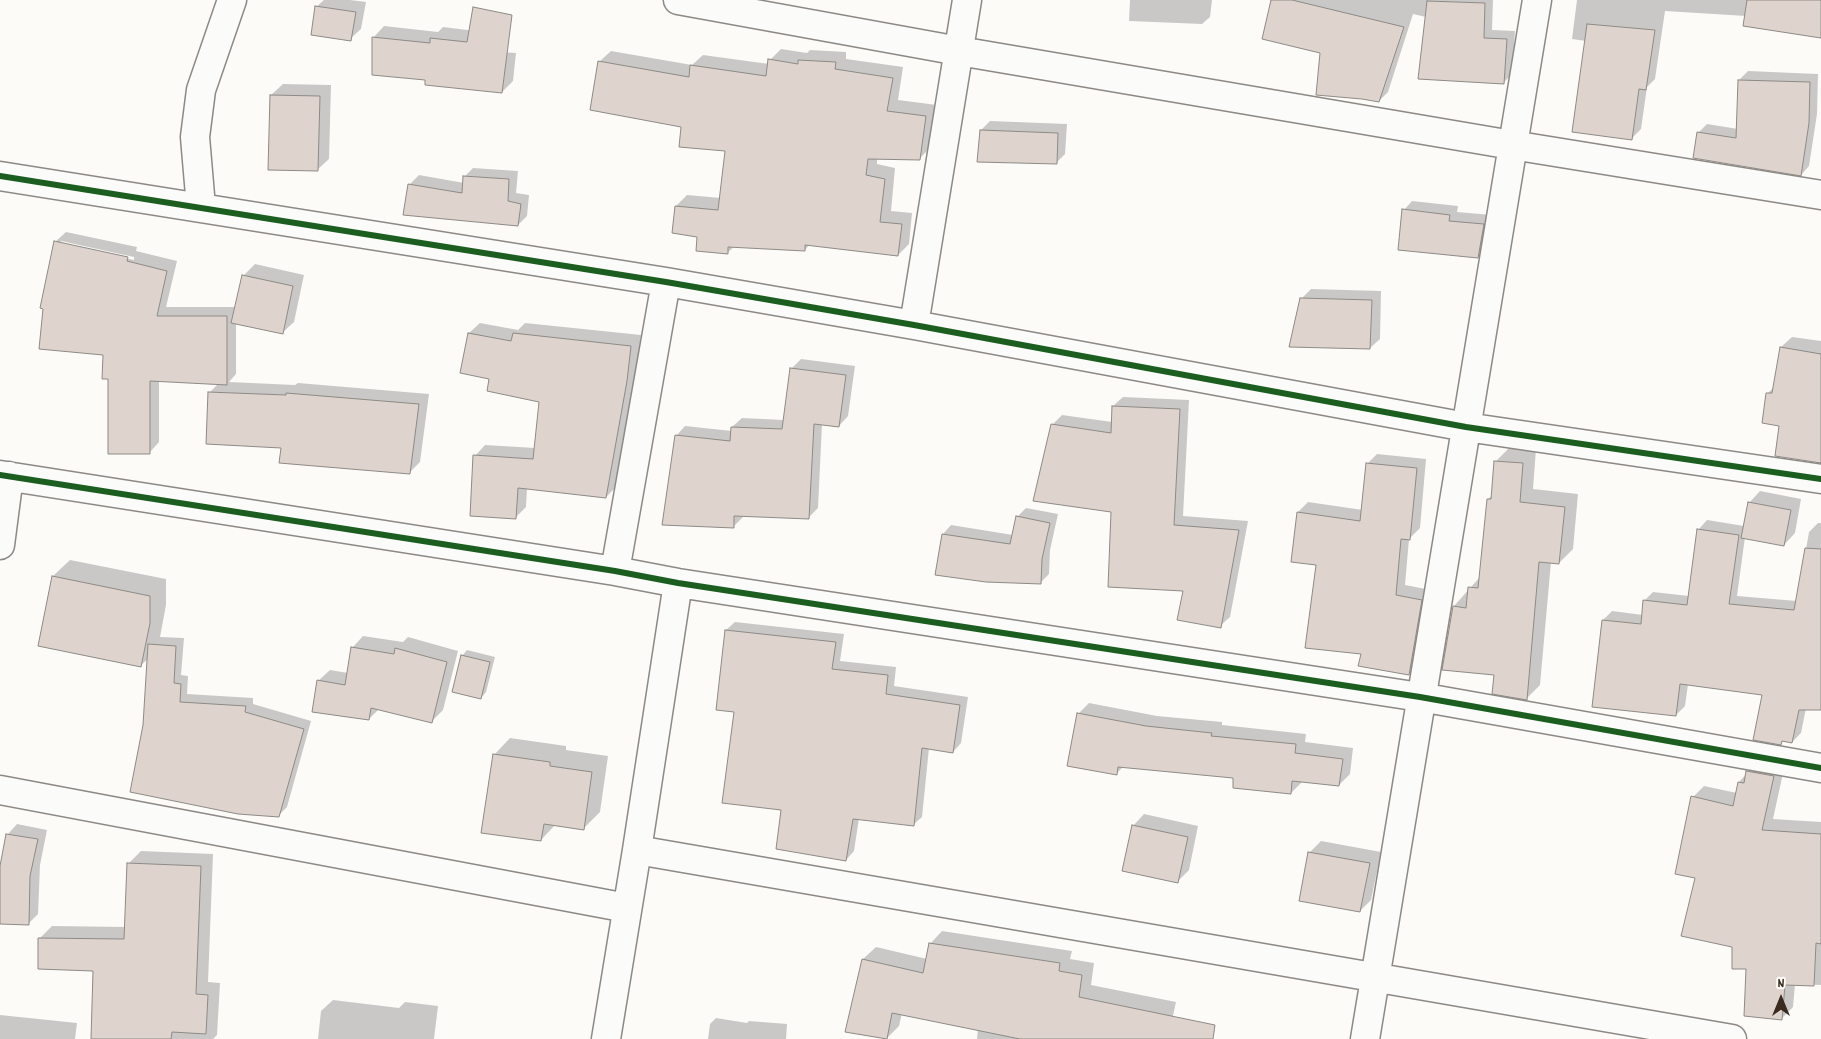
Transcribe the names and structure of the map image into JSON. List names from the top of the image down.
{
  "north": "top"
}
